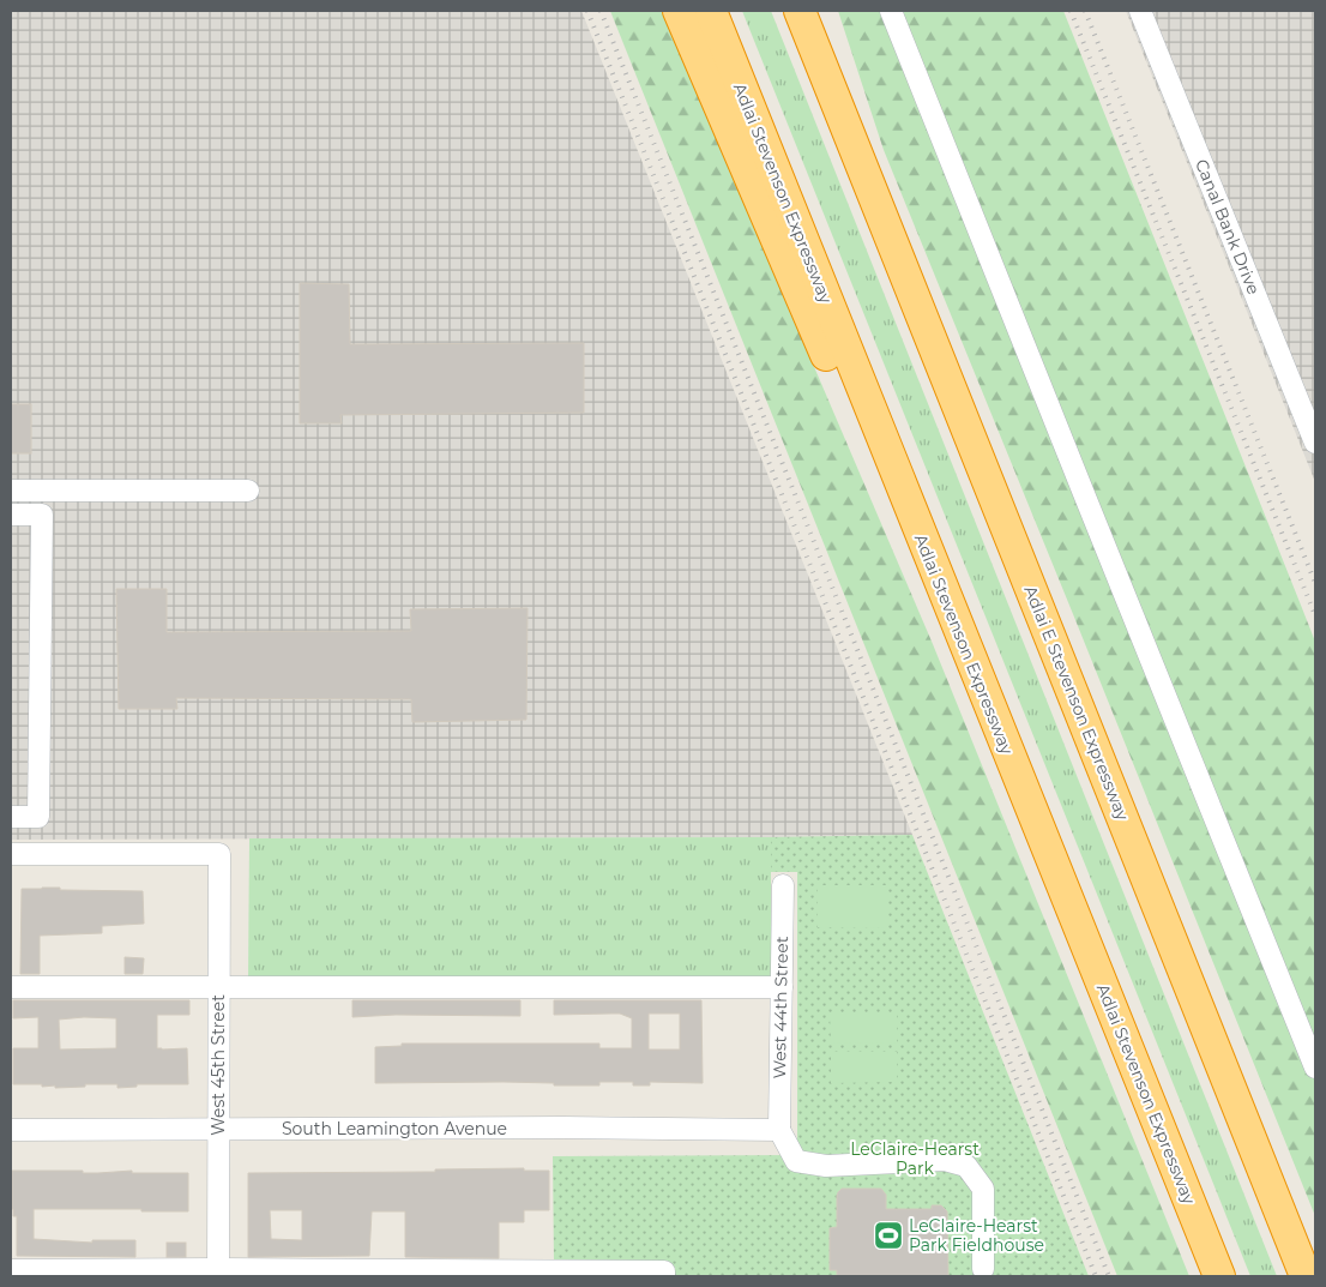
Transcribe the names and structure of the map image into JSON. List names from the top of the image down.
{
  "streets": {
    "highway": ["Adlai Stevenson Expressway", "Adlai E Stevenson Expressway"],
    "street": [
      "Canal Bank Drive",
      "West 44th Street",
      "West 45th Street",
      "South Leamington Avenue"
    ]
  },
  "crossings": [
    ["West 44th Street", "South Leamington Avenue"],
    ["West 45th Street", "South Leamington Avenue"]
  ],
  "parks": ["LeClaire-Hearst Park"],
  "places": {
    "sports": ["LeClaire-Hearst Park Fieldhouse"]
  }
}
